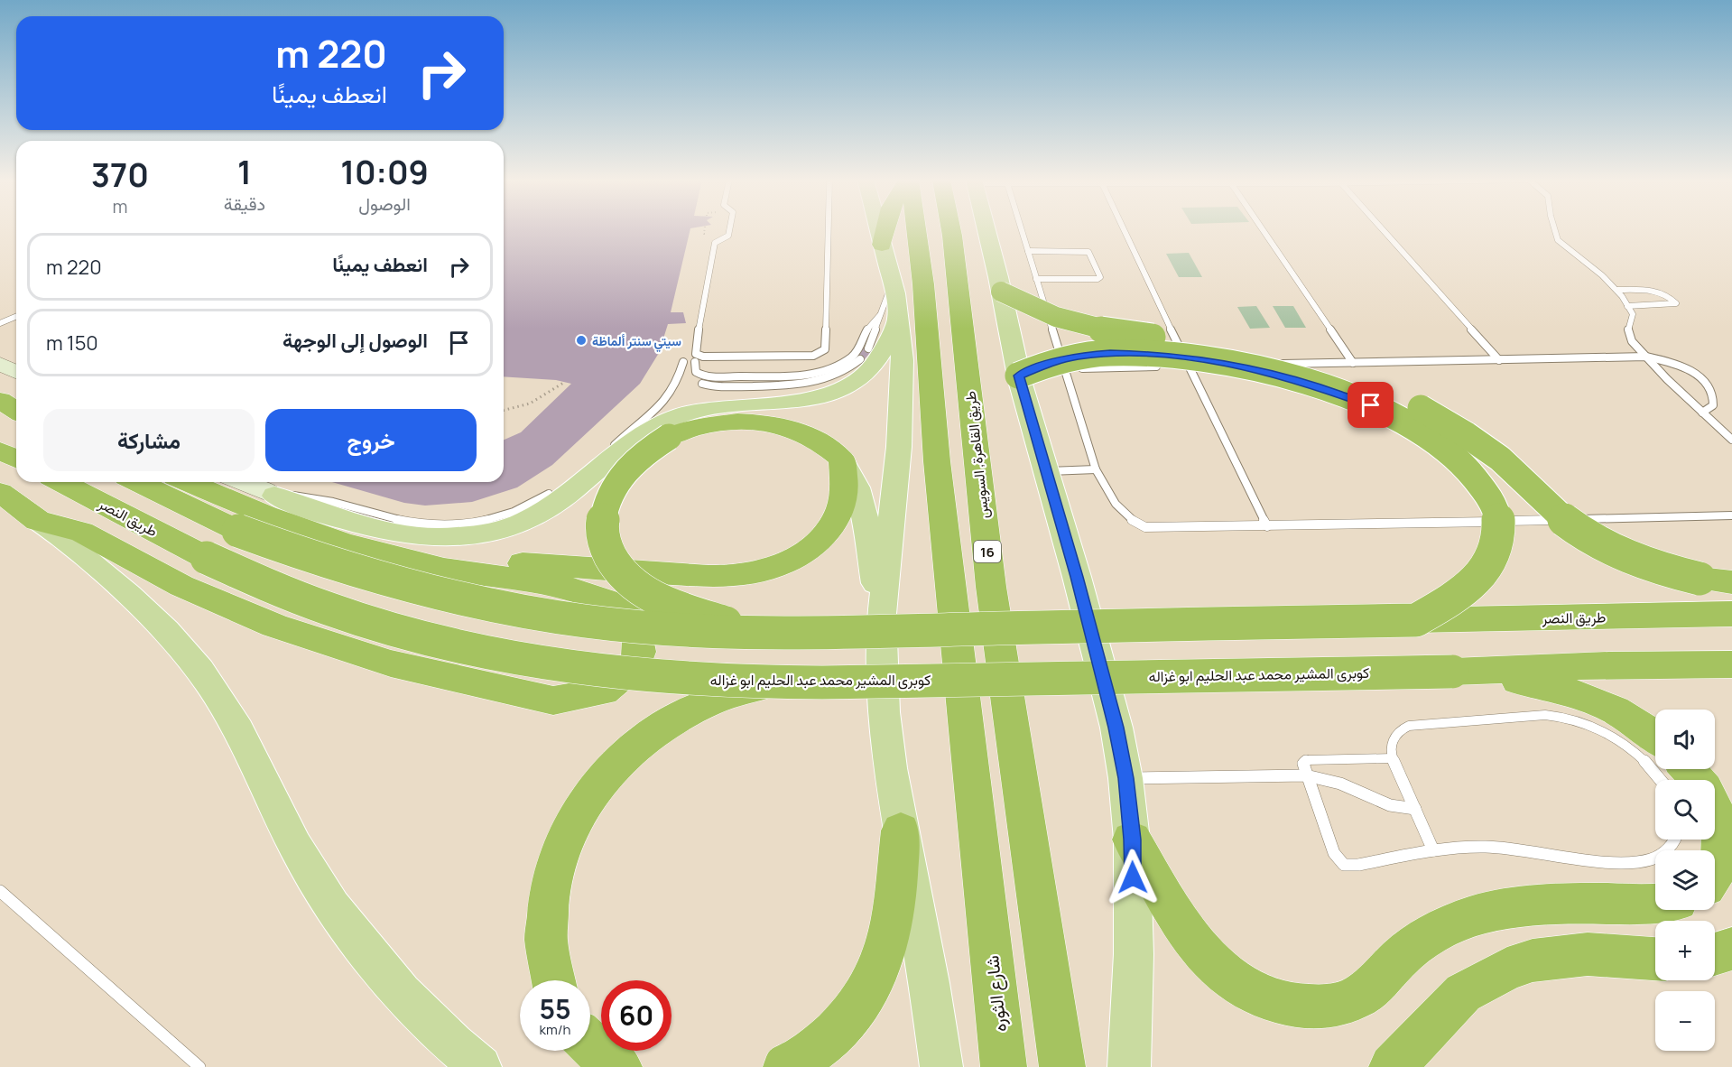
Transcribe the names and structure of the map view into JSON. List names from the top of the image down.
{
  "streets": {
    "highway": [
      "طريق القاهرة, السويس",
      "طريق النصر",
      "16",
      "كوبرى المشير محمد عبد الحليم ابو غزاله",
      "شارع الثوره"
    ]
  },
  "crossings": [
    ["طريق النصر", "كوبرى المشير محمد عبد الحليم ابو غزاله"]
  ],
  "places": ["سيتي سنتر ألماظة"],
  "page": {
    "turn": ["220 m", "انعطف يمينًا"],
    "eta": [
      "10:09",
      "الوصول",
      "1",
      "دقيقة",
      "370",
      "m"
    ],
    "list": [
      {
        "name": "انعطف يمينًا",
        "value": "220 m"
      },
      {
        "name": "الوصول إلى الوجهة",
        "value": "150 m"
      }
    ],
    "buttons": ["خروج", "مشاركة"],
    "map_buttons": ["+", "−"],
    "speed": "55 km/h",
    "limit": "60"
  }
}
